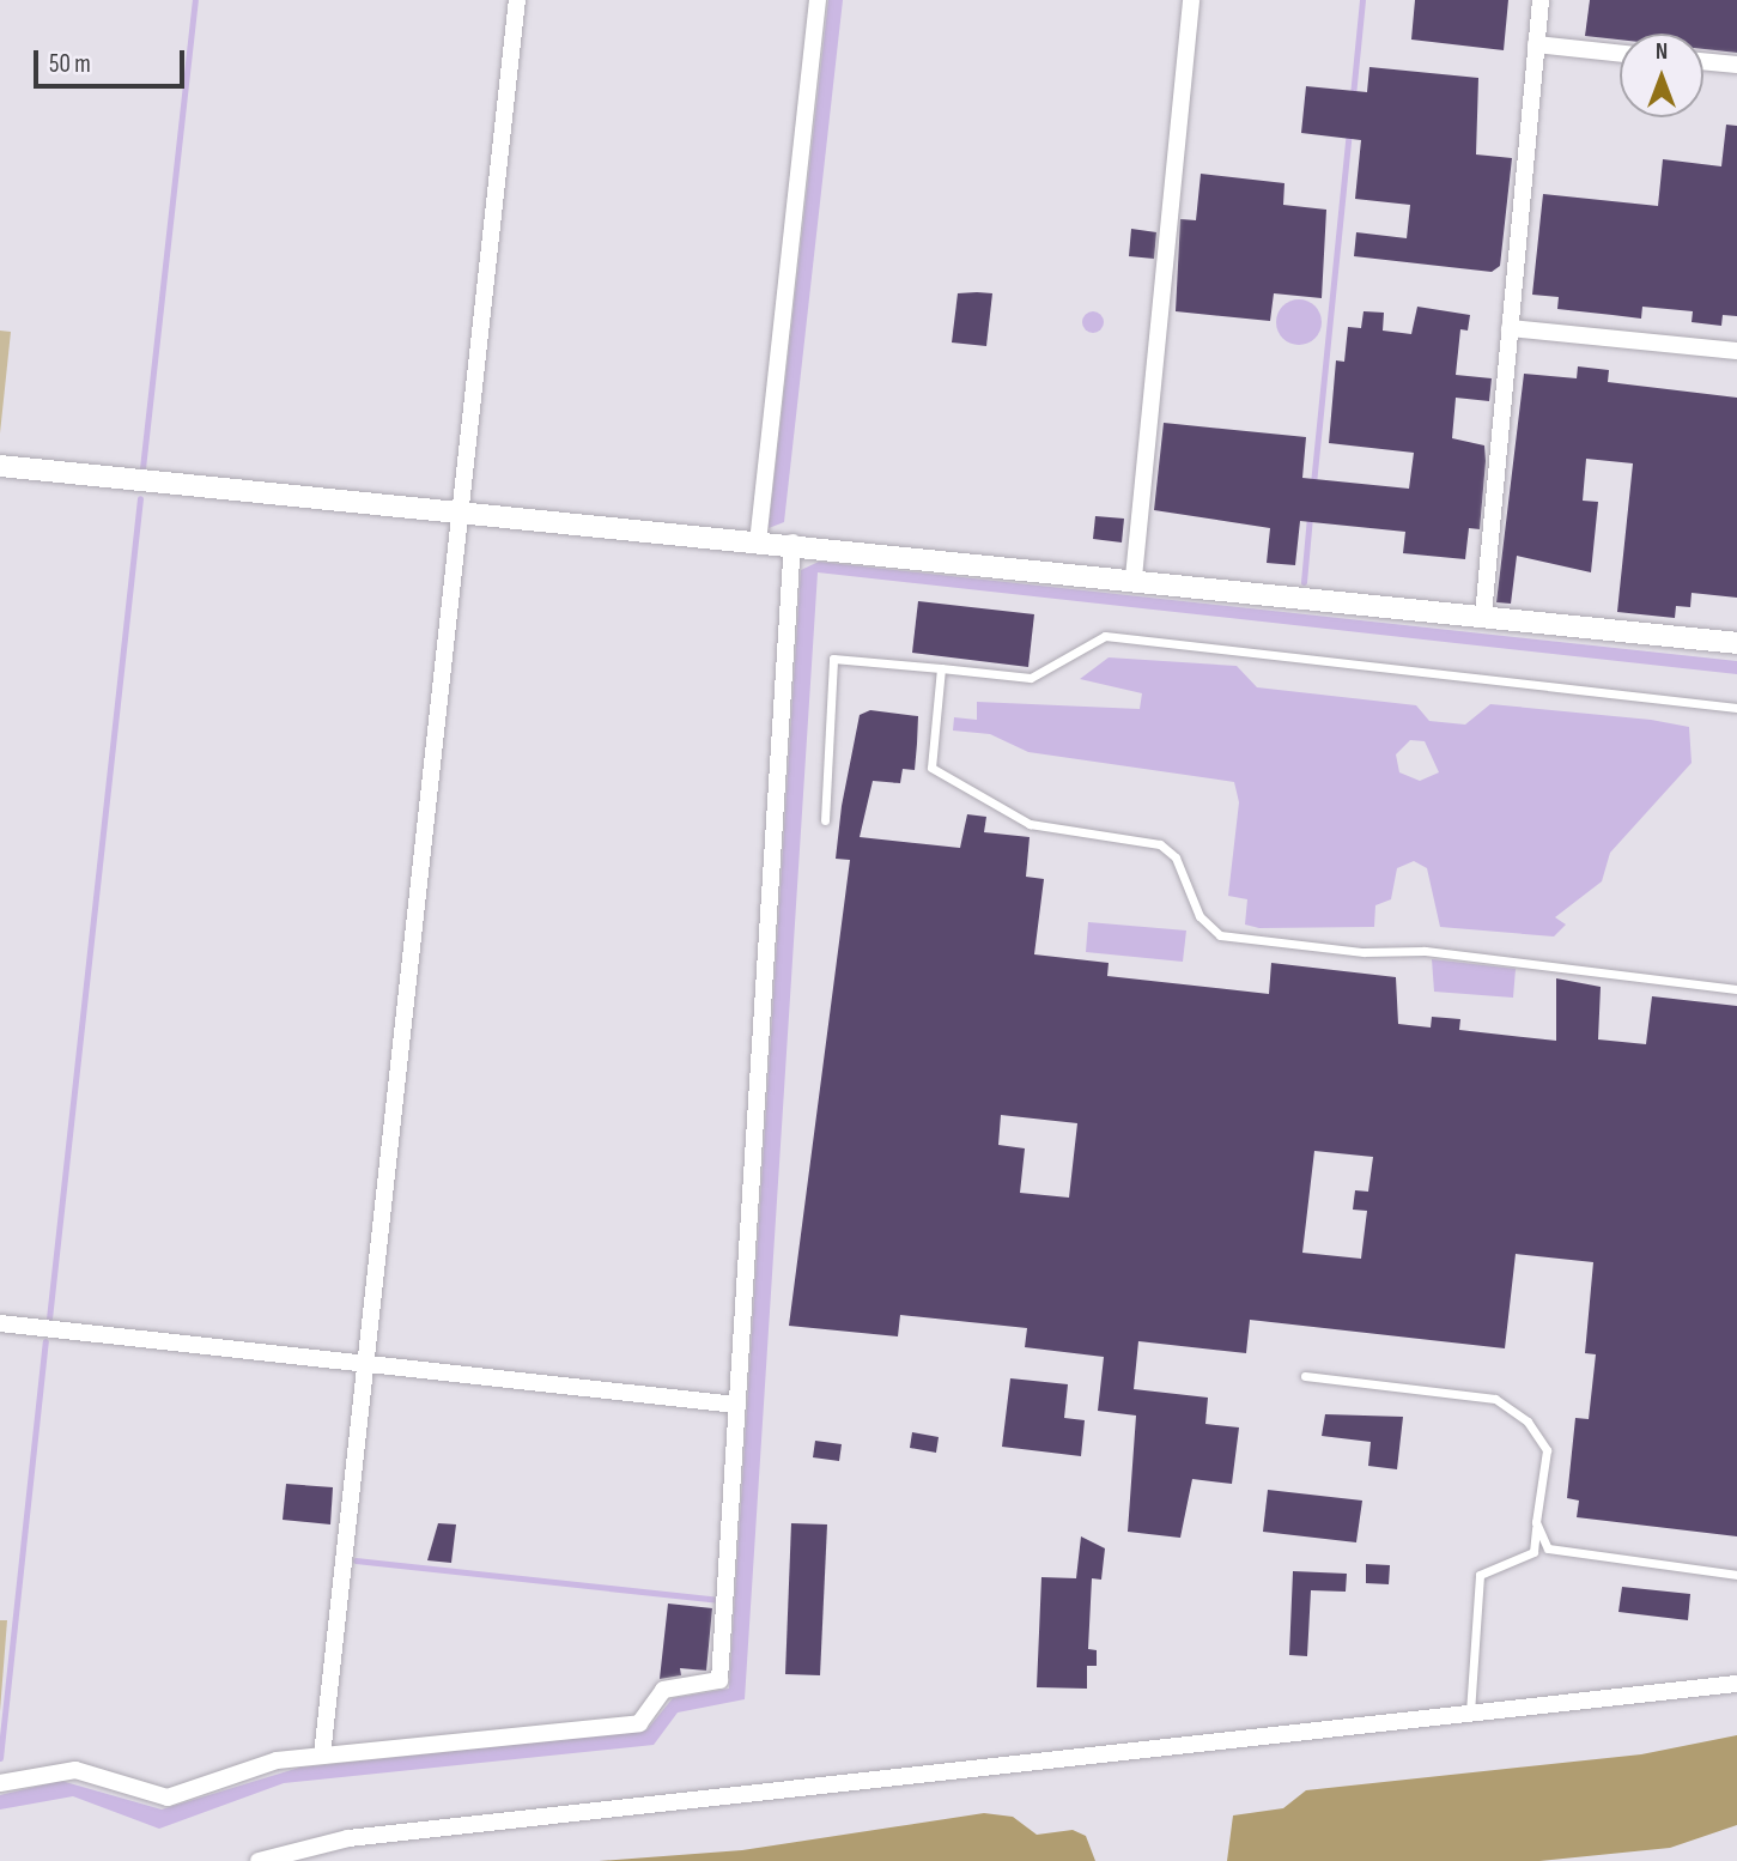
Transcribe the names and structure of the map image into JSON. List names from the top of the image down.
{
  "scale_bar": "50 m",
  "north": "top"
}
